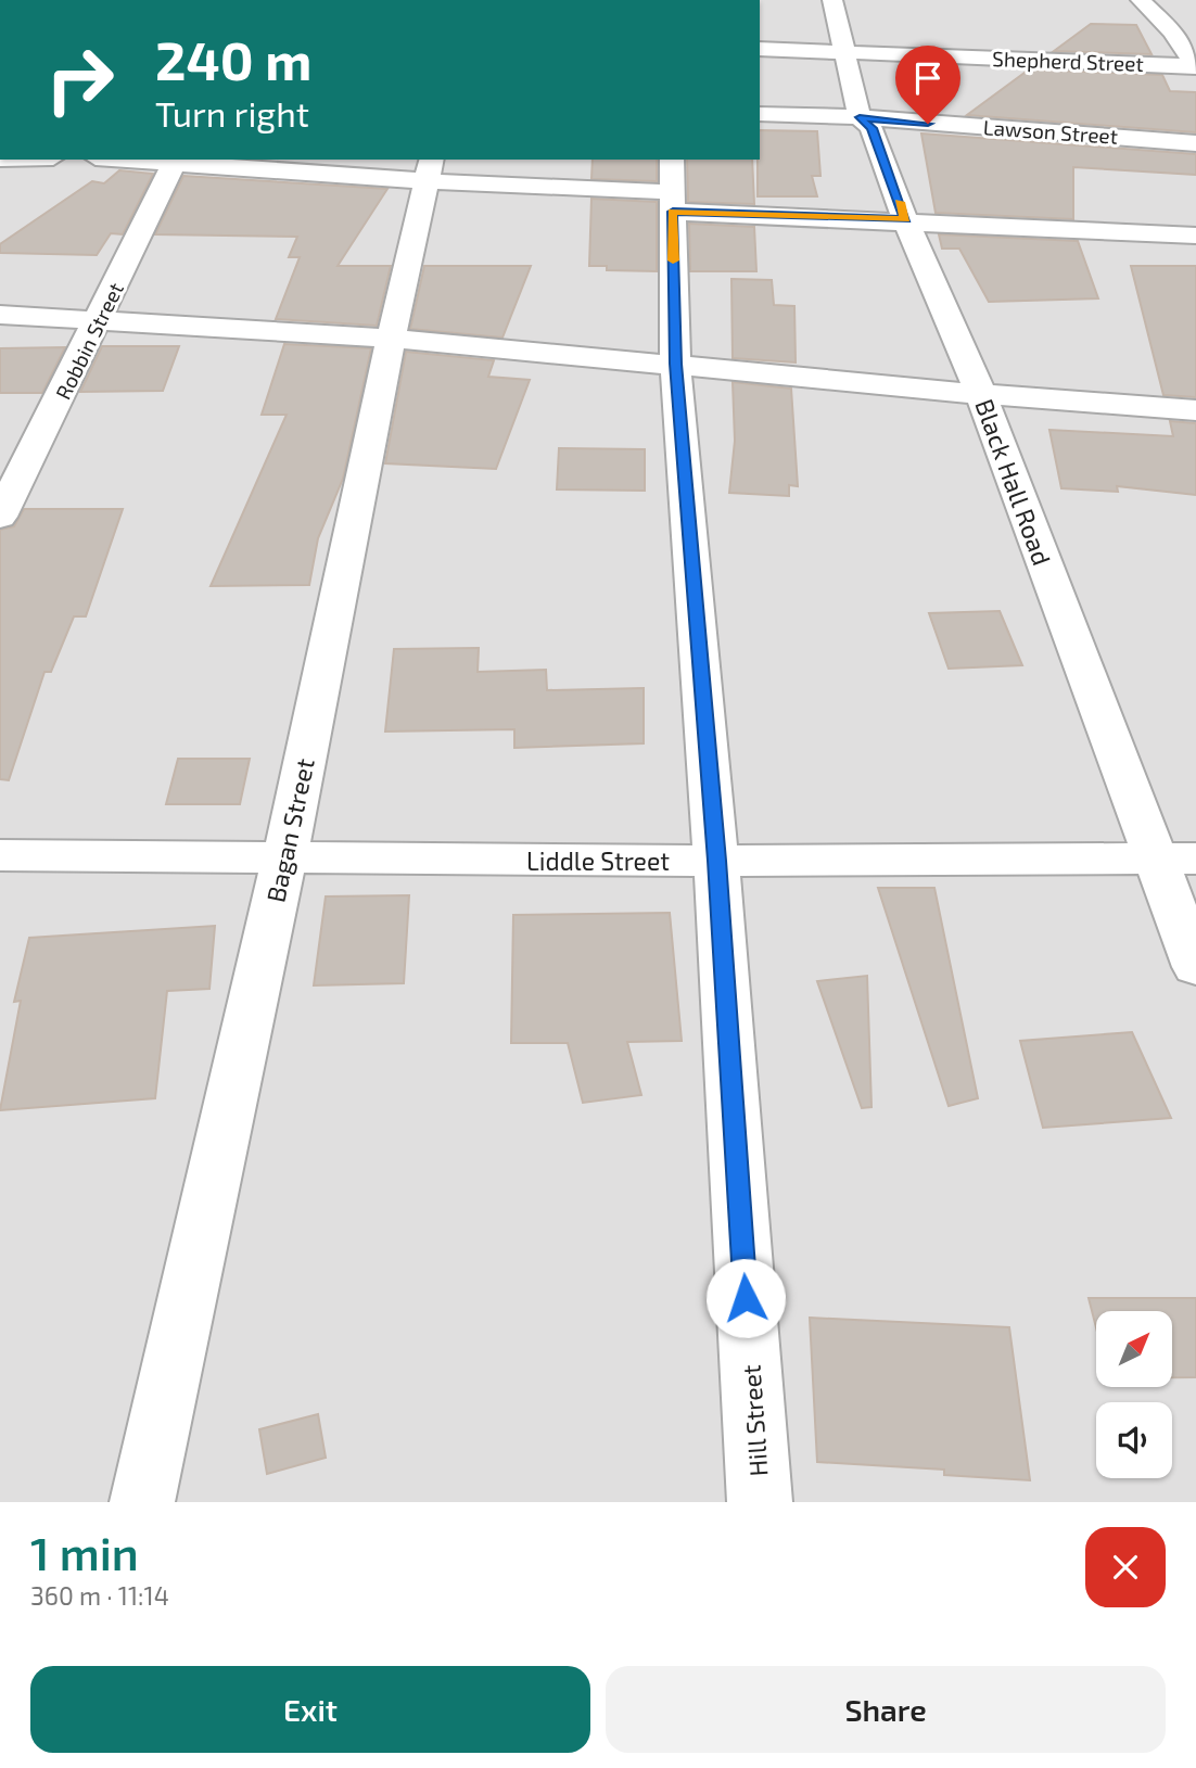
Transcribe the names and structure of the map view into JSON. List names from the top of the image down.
{
  "streets": {
    "street": [
      "Shepherd Street",
      "Lawson Street",
      "Robbin Street",
      "Black Hall Road",
      "Bagan Street",
      "Liddle Street",
      "Hill Street"
    ]
  },
  "crossings": [
    ["Shepherd Street", "Black Hall Road"],
    ["Lawson Street", "Black Hall Road"],
    ["Black Hall Road", "Liddle Street"],
    ["Bagan Street", "Liddle Street"],
    ["Liddle Street", "Hill Street"]
  ],
  "north": "top right",
  "page": {
    "turn": ["240 m", "Turn right"],
    "heading": ["1 min", "360 m · 11:14"],
    "buttons": ["Exit", "Share"]
  }
}
